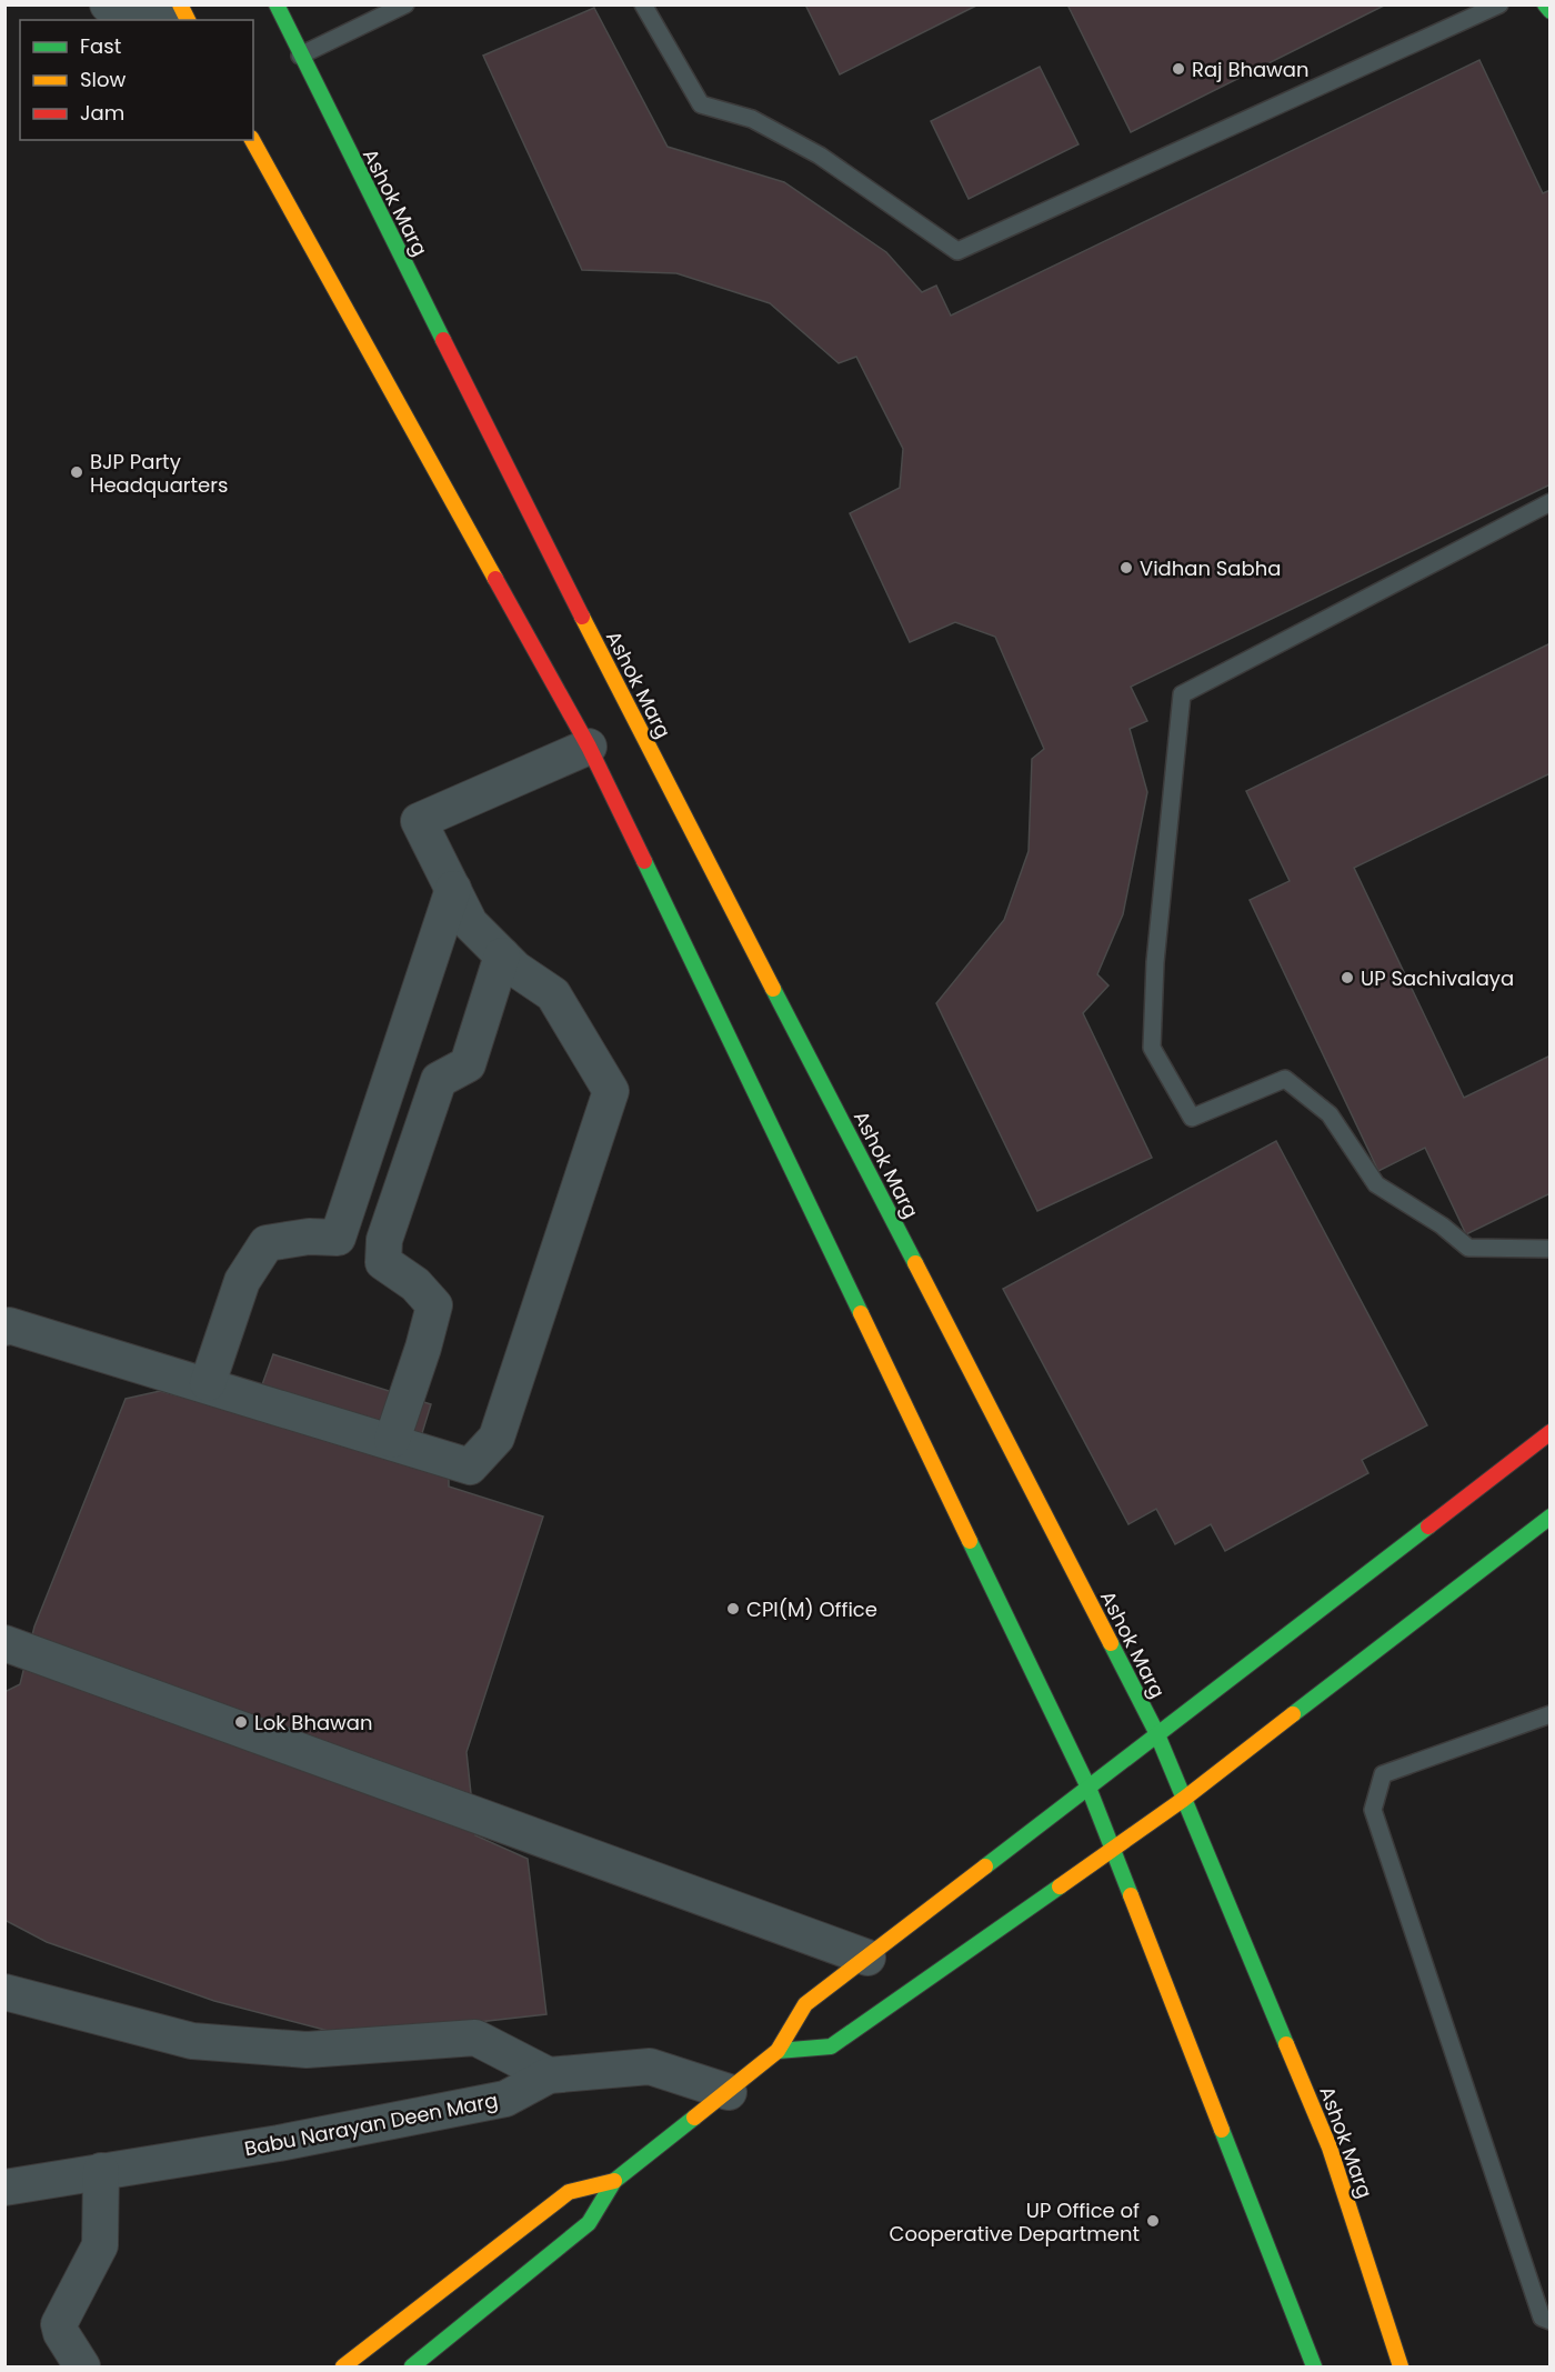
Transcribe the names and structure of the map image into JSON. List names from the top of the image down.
{
  "streets": {
    "main road": ["Ashok Marg"],
    "street": ["Babu Narayan Deen Marg"]
  },
  "places": [
    "Raj Bhawan",
    "BJP Party Headquarters",
    "Vidhan Sabha",
    "UP Sachivalaya",
    "CPI(M) Office",
    "Lok Bhawan",
    "UP Office of Cooperative Department"
  ],
  "legend": ["Fast", "Slow", "Jam"]
}
